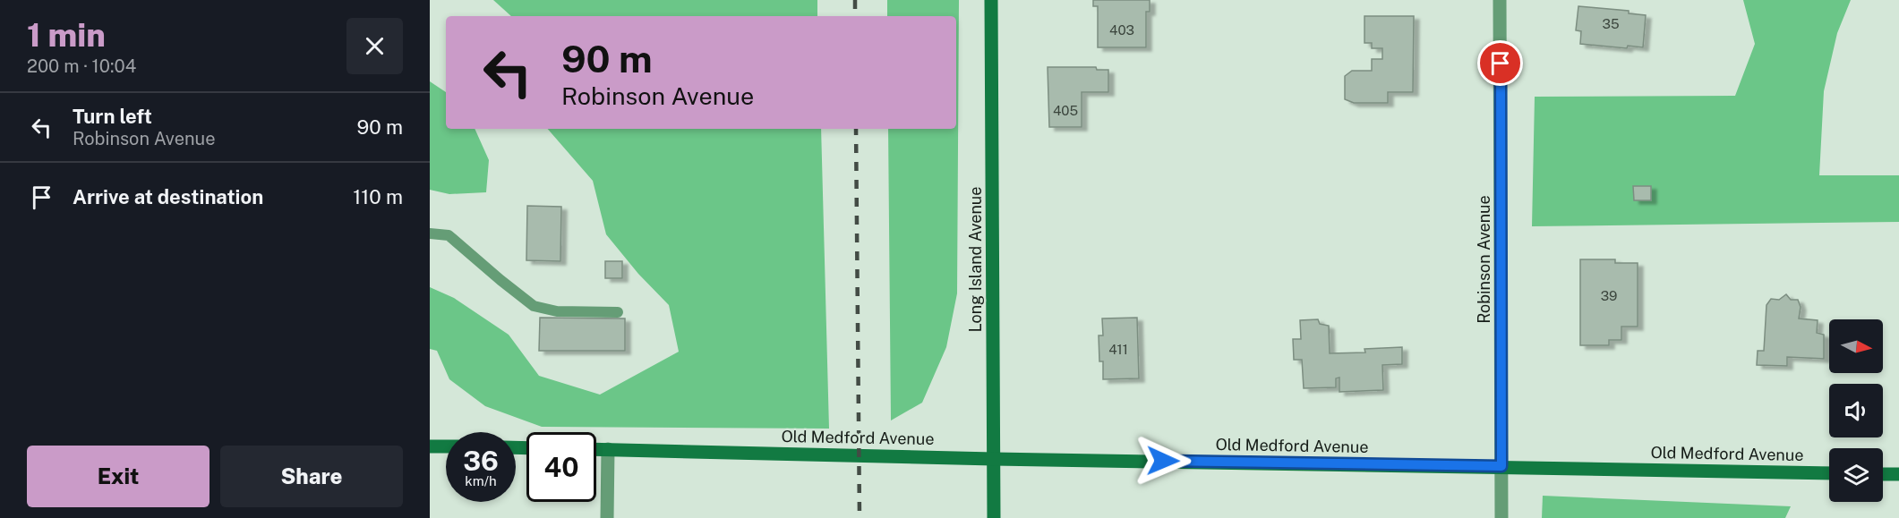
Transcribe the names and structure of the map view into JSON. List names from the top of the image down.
{
  "streets": {
    "street": ["Long Island Avenue", "Robinson Avenue", "Old Medford Avenue"]
  },
  "crossings": [
    ["Long Island Avenue", "Old Medford Avenue"],
    ["Robinson Avenue", "Old Medford Avenue"]
  ],
  "house_numbers": [
    "35",
    "403",
    "405",
    "39",
    "411"
  ],
  "north": "right",
  "page": {
    "heading": ["1 min", "200 m · 10:04"],
    "turn": ["90 m", "Robinson Avenue"],
    "list": [
      {
        "name": "Turn left",
        "note": "Robinson Avenue",
        "value": "90 m"
      },
      {
        "name": "Arrive at destination",
        "value": "110 m"
      }
    ],
    "speed": "36 km/h",
    "limit": "40",
    "buttons": ["Exit", "Share"]
  }
}
